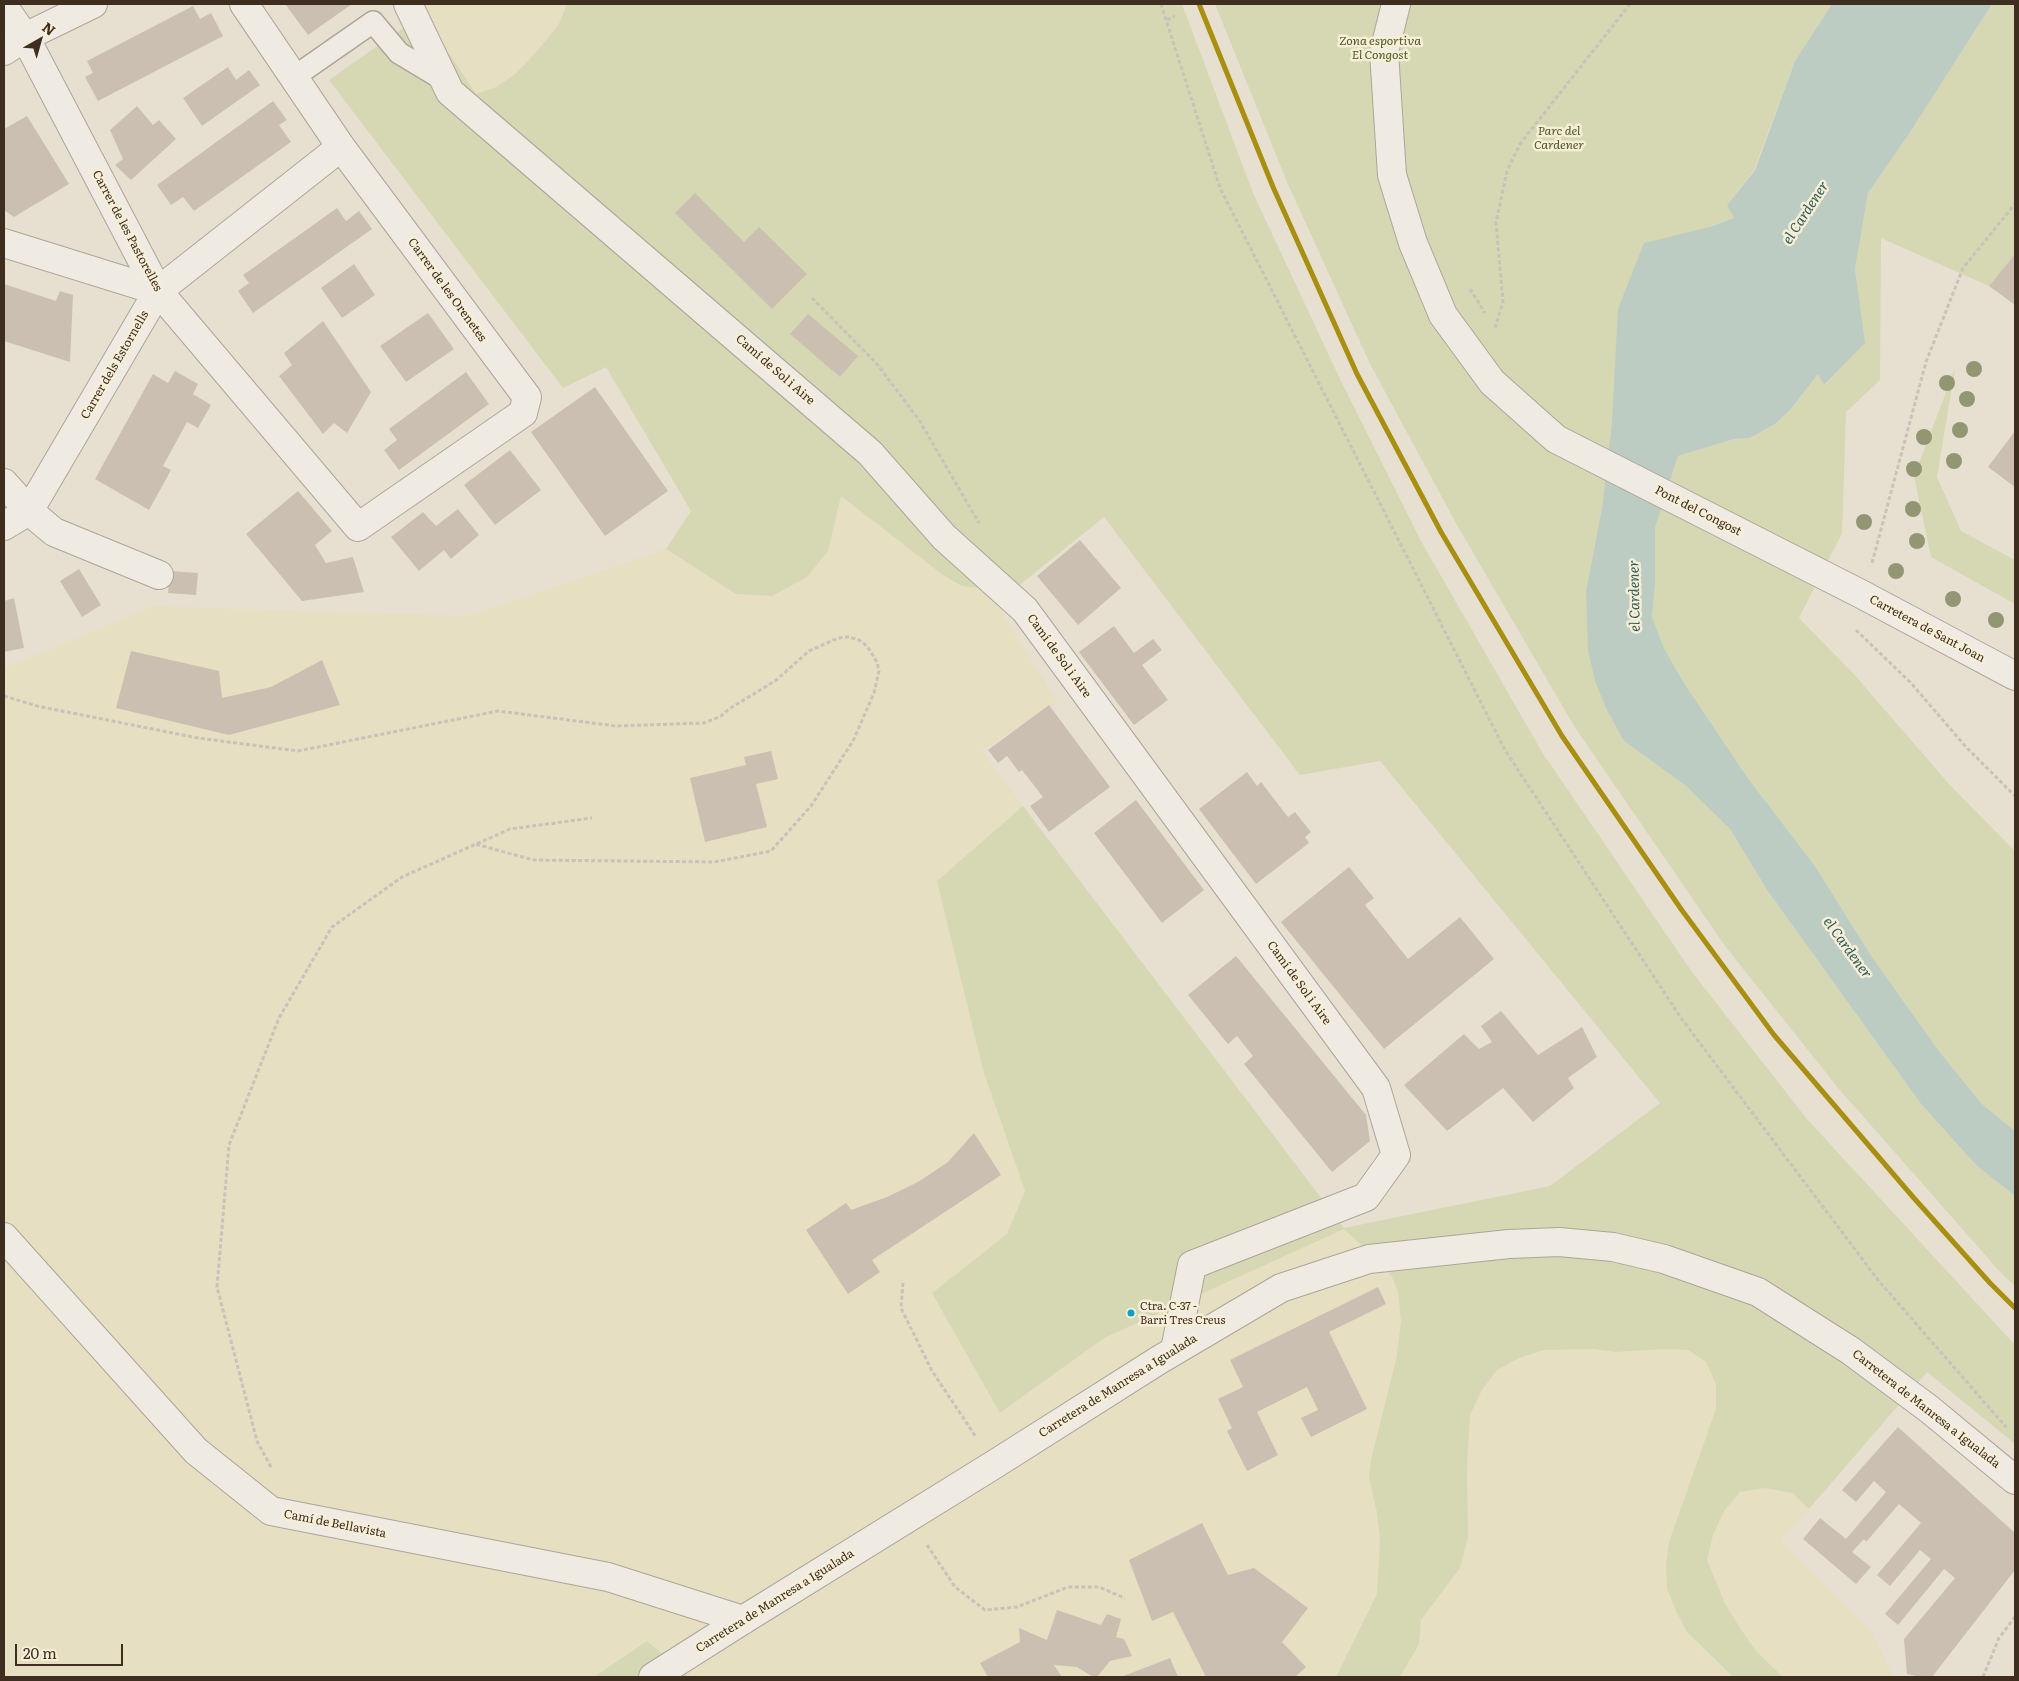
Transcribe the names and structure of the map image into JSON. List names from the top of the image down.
{
  "streets": {
    "street": [
      "Carrer de les Pastorelles",
      "Carrer de les Orenetes",
      "Carrer dels Estornells",
      "Camí de Sol i Aire",
      "Pont del Congost",
      "Carretera de Sant Joan",
      "Carretera de Manresa a Igualada",
      "Camí de Bellavista"
    ]
  },
  "crossings": [
    ["Carrer de les Pastorelles", "Carrer de les Orenetes"],
    ["Carrer de les Pastorelles", "Carrer dels Estornells"],
    ["Carrer de les Orenetes", "Carrer dels Estornells"],
    ["Camí de Sol i Aire", "Carretera de Manresa a Igualada"],
    ["Pont del Congost", "Carretera de Sant Joan"],
    ["Carretera de Manresa a Igualada", "Camí de Bellavista"]
  ],
  "water": ["el Cardener"],
  "parks": ["Zona esportiva El Congost", "Parc del Cardener"],
  "places": ["Ctra. C-37 - Barri Tres Creus"],
  "scale_bar": "20 m",
  "north": "top right"
}
